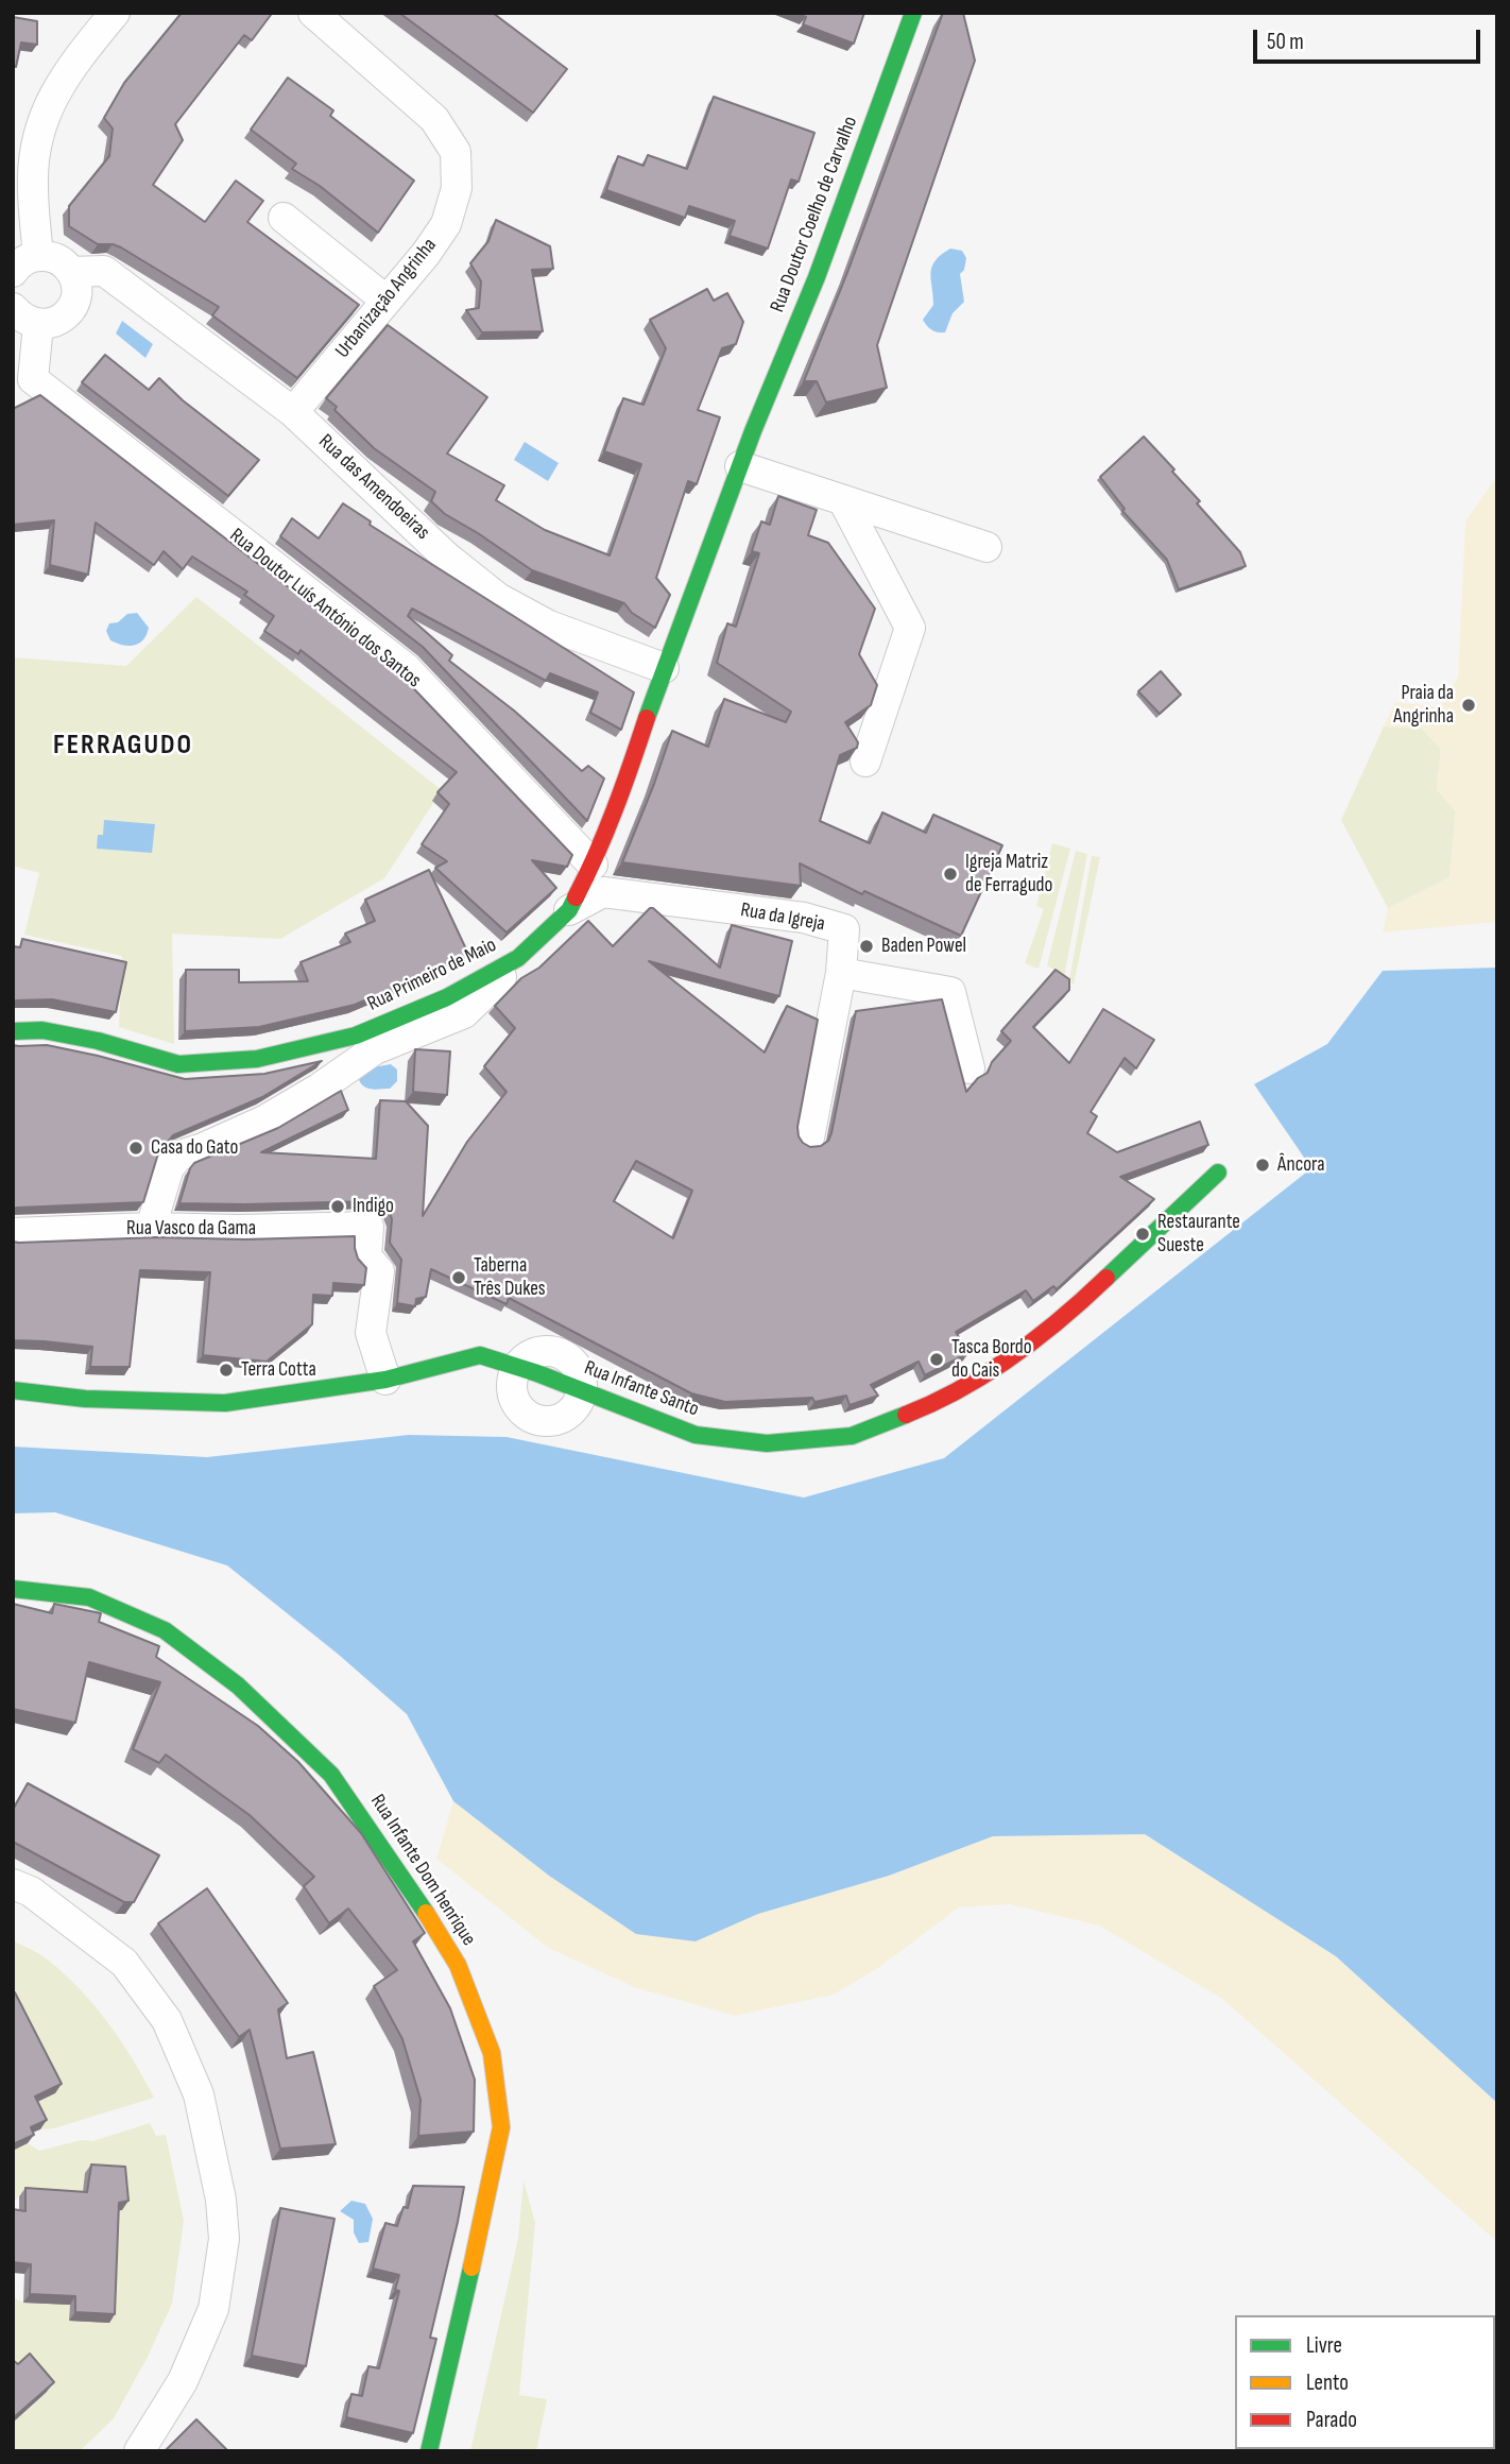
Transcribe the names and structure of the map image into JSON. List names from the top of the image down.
{
  "streets": {
    "street": [
      "Rua Doutor Coelho de Carvalho",
      "Urbanização Angrinha",
      "Rua das Amendoeiras",
      "Rua Doutor Luís António dos Santos",
      "Rua da Igreja",
      "Rua Primeiro de Maio",
      "Rua Vasco da Gama",
      "Rua Infante Santo",
      "Rua Infante Dom henrique"
    ]
  },
  "crossings": [
    ["Rua Doutor Coelho de Carvalho", "Rua Primeiro de Maio"],
    ["Urbanização Angrinha", "Rua das Amendoeiras"],
    ["Rua das Amendoeiras", "Rua Primeiro de Maio"],
    ["Rua Doutor Luís António dos Santos", "Rua Primeiro de Maio"],
    ["Rua da Igreja", "Rua Primeiro de Maio"]
  ],
  "districts": ["FERRAGUDO"],
  "places": [
    "Praia da Angrinha",
    "Igreja Matriz de Ferragudo",
    "Baden Powel",
    "Casa do Gato",
    "Âncora",
    "Indigo",
    "Restaurante Sueste",
    "Taberna Três Dukes",
    "Tasca Bordo do Cais",
    "Terra Cotta"
  ],
  "legend": ["Livre", "Lento", "Parado"],
  "scale_bar": "50 m"
}
